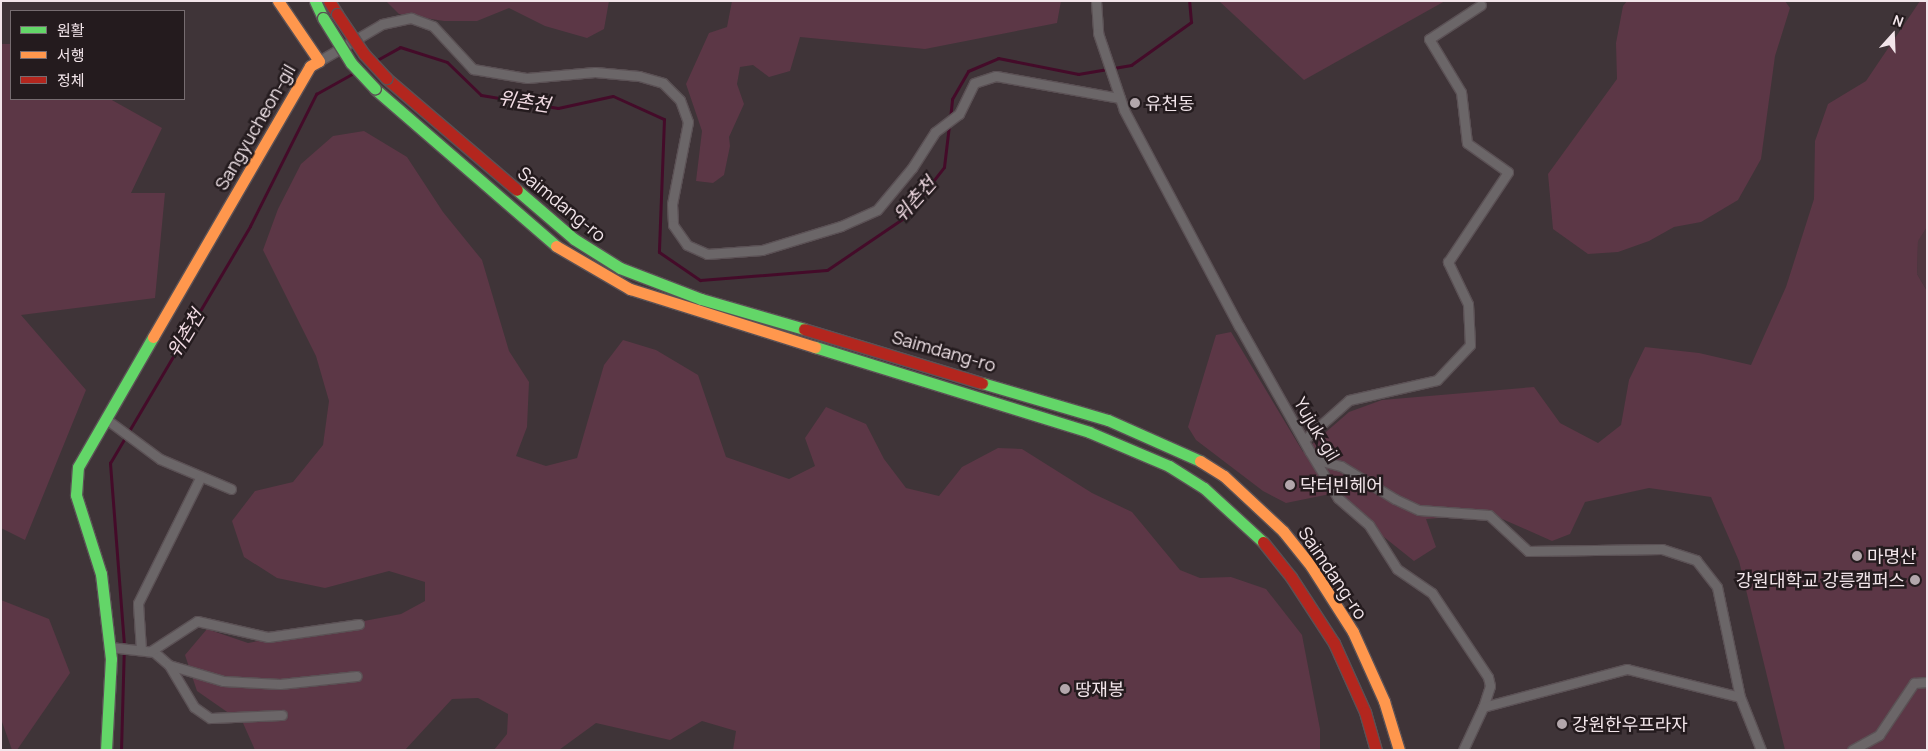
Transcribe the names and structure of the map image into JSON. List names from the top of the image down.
{
  "streets": {
    "main road": ["Sangyucheon-gil", "Saimdang-ro"],
    "street": ["Yujuk-gil"]
  },
  "crossings": [
    ["Sangyucheon-gil", "Yujuk-gil"]
  ],
  "water": ["위촌천"],
  "places": [
    "유천동",
    "닥터빈헤어",
    "마명산",
    "강원대학교 강릉캠퍼스",
    "땅재봉",
    "강원한우프라자"
  ],
  "legend": ["원활", "서행", "정체"],
  "north": "top"
}
